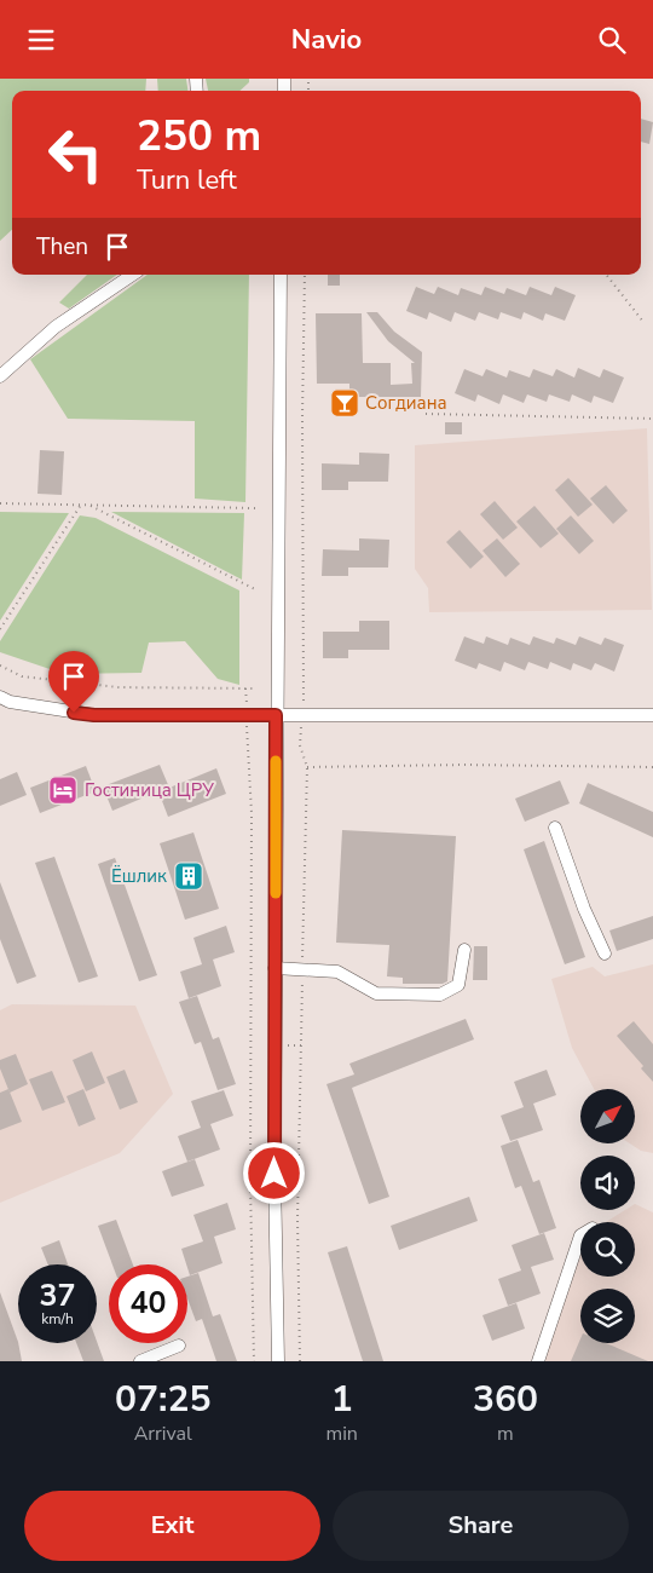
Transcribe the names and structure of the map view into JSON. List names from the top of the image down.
{
  "places": {
    "bar": ["Согдиана"],
    "hotel": ["Гостиница ЦРУ"],
    "building": ["Ёшлик"]
  },
  "north": "top right",
  "page": {
    "header": "Navio",
    "turn": ["250 m", "Turn left"],
    "then": "Then",
    "speed": "37 km/h",
    "limit": "40",
    "eta": [
      "07:25",
      "Arrival",
      "1",
      "min",
      "360",
      "m"
    ],
    "buttons": ["Exit", "Share"]
  }
}
